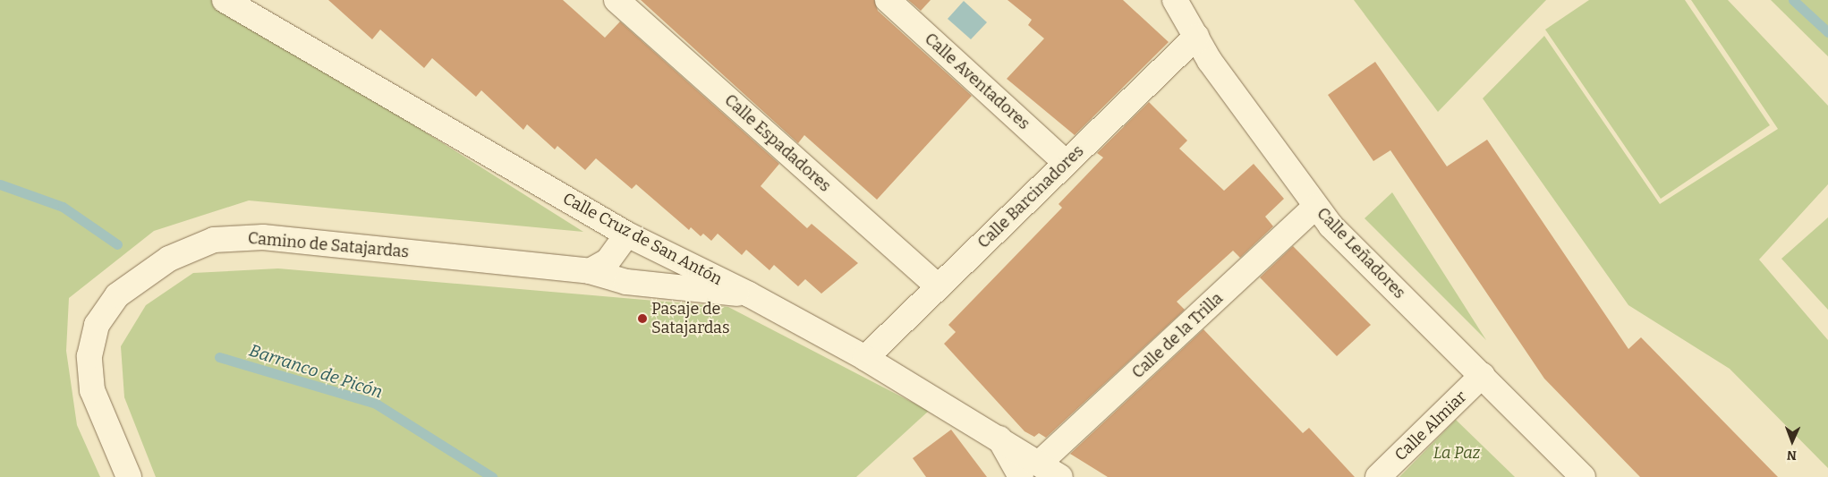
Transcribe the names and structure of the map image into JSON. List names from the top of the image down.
{
  "streets": {
    "street": [
      "Calle Aventadores",
      "Calle Espadadores",
      "Calle Barcinadores",
      "Calle Cruz de San Antón",
      "Camino de Satajardas",
      "Calle Leñadores",
      "Calle de la Trilla",
      "Calle Almiar"
    ]
  },
  "crossings": [
    ["Calle Aventadores", "Calle Barcinadores"],
    ["Calle Espadadores", "Calle Barcinadores"],
    ["Calle Barcinadores", "Calle Cruz de San Antón"],
    ["Calle Barcinadores", "Calle Leñadores"],
    ["Calle Cruz de San Antón", "Camino de Satajardas"],
    ["Calle Cruz de San Antón", "Calle de la Trilla"],
    ["Calle Leñadores", "Calle de la Trilla"],
    ["Calle Leñadores", "Calle Almiar"]
  ],
  "water": ["Barranco de Picón"],
  "parks": ["La Paz"],
  "places": ["Pasaje de Satajardas"],
  "north": "bottom"
}
